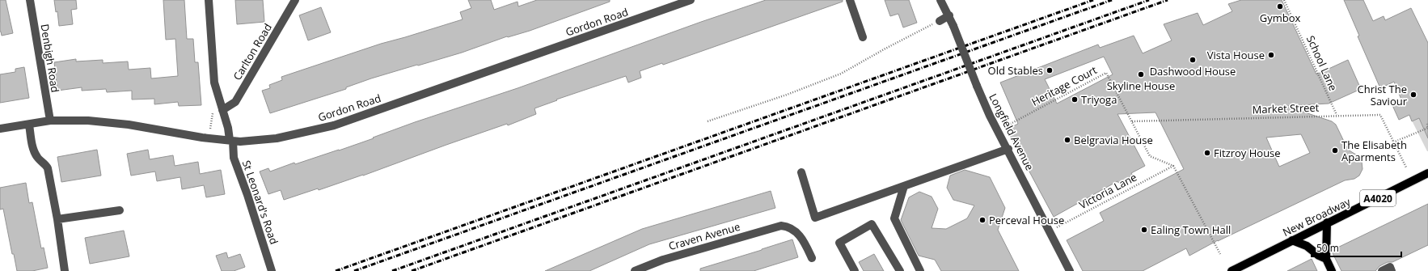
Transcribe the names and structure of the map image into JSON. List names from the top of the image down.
{
  "streets": {
    "main road": ["A4020", "New Broadway"],
    "street": [
      "Gordon Road",
      "Carlton Road",
      "Denbigh Road",
      "Longfield Avenue",
      "St Leonard's Road",
      "Craven Avenue"
    ],
    "path": [
      "School Lane",
      "Heritage Court",
      "Market Street",
      "Victoria Lane"
    ]
  },
  "crossings": [
    ["Gordon Road", "Denbigh Road"],
    ["Gordon Road", "St Leonard's Road"],
    ["Carlton Road", "St Leonard's Road"],
    ["School Lane", "Market Street"],
    ["Heritage Court", "Market Street"],
    ["Heritage Court", "Longfield Avenue"],
    ["Longfield Avenue", "Victoria Lane"]
  ],
  "places": [
    "Gymbox",
    "Vista House",
    "Dashwood House",
    "Old Stables",
    "Skyline House",
    "Christ The Saviour",
    "Triyoga",
    "Belgravia House",
    "The Elisabeth Aparments",
    "Fitzroy House",
    "Perceval House",
    "Ealing Town Hall"
  ],
  "scale_bar": "50 m"
}
